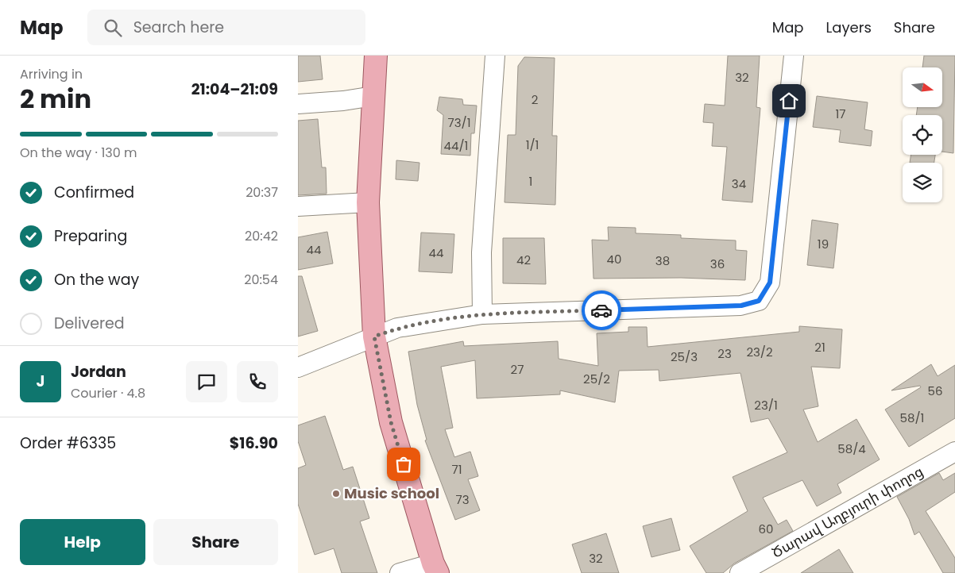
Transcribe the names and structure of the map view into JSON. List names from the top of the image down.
{
  "streets": {
    "street": ["Ծարավ Աղբյուրի փողոց"]
  },
  "places": ["Music school"],
  "house_numbers": [
    "32",
    "2",
    "17",
    "73/1",
    "1/1",
    "44/1",
    "1",
    "34",
    "19",
    "44",
    "44",
    "40",
    "42",
    "38",
    "36",
    "21",
    "23/2",
    "23",
    "25/3",
    "27",
    "25/2",
    "56",
    "23/1",
    "58/1",
    "58/4",
    "71",
    "73",
    "60",
    "32"
  ],
  "north": "right",
  "page": {
    "header": "Map",
    "search": "Search here",
    "nav": ["Map", "Layers", "Share"],
    "heading": ["2 min", "Arriving in", "21:04–21:09"],
    "panel": [
      "Jordan",
      "Courier · 4.8",
      "Order #6335",
      "$16.90"
    ],
    "bar": "On the way · 130 m",
    "list": [
      ["Confirmed", "20:37"],
      ["Preparing", "20:42"],
      ["On the way", "20:54"],
      "Delivered"
    ],
    "round": "J",
    "buttons": ["Help", "Share"]
  }
}
